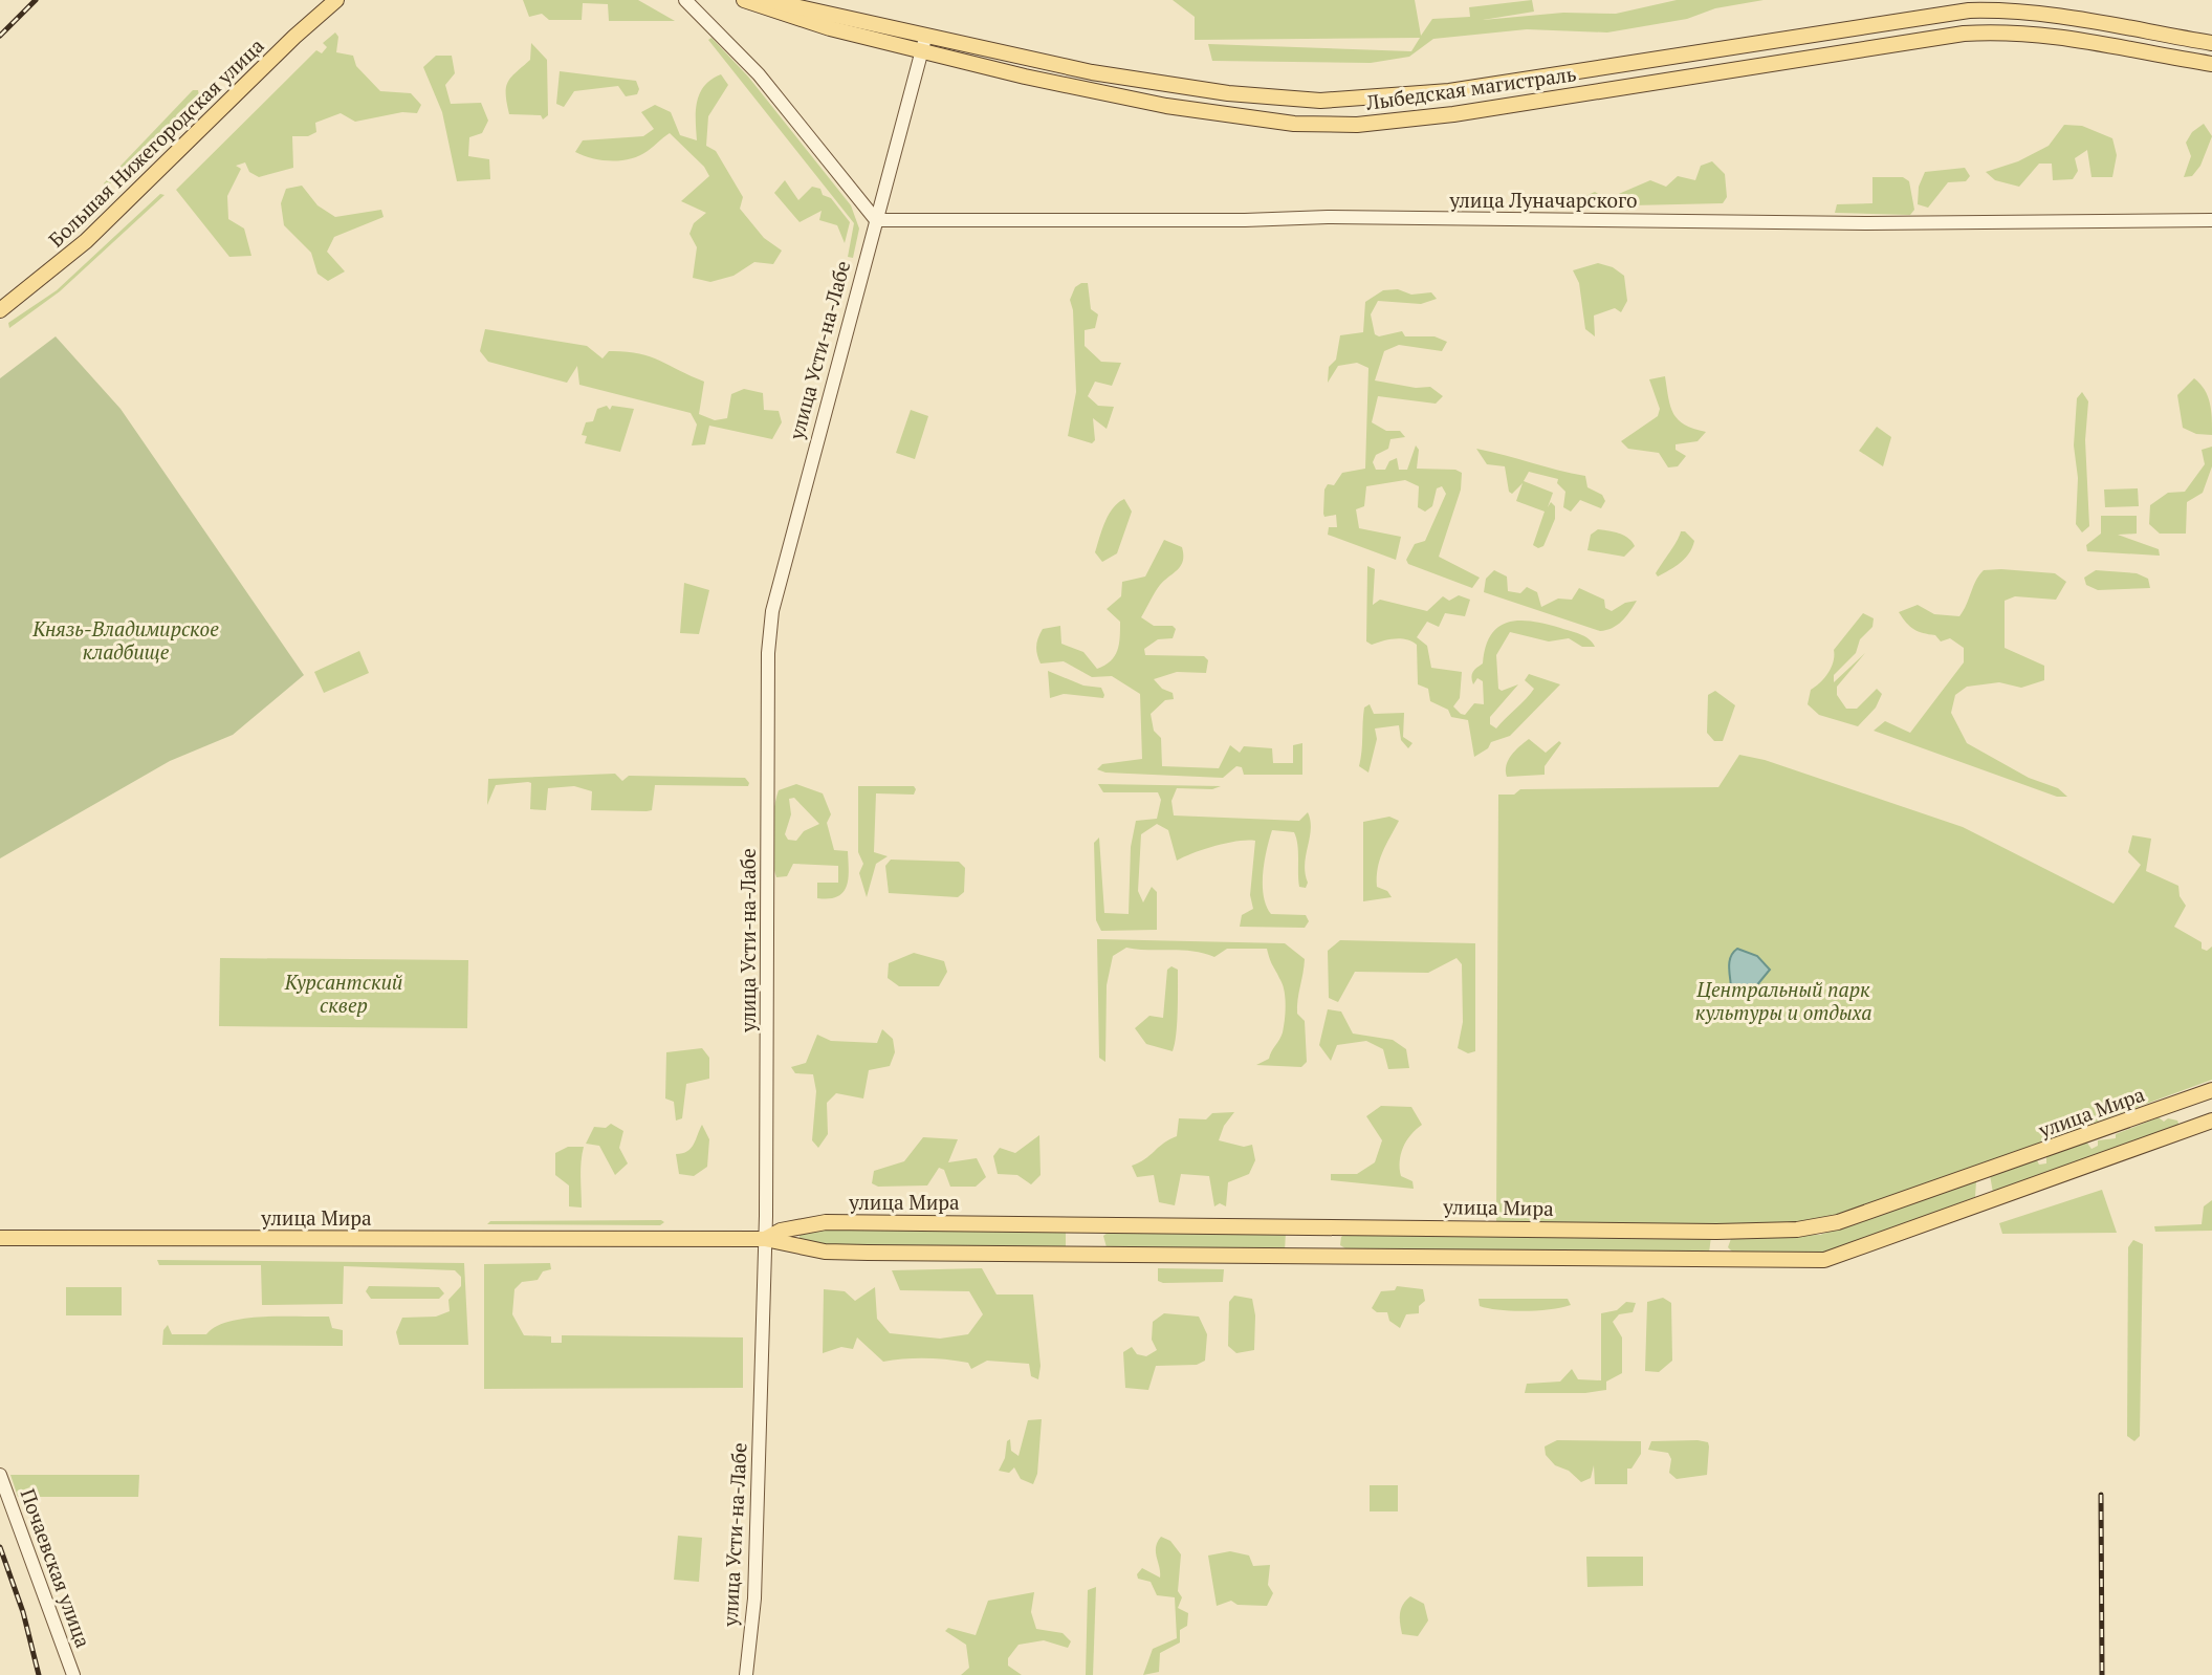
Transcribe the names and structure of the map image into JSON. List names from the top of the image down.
{
  "streets": {
    "main road": [
      "Лыбедская магистраль",
      "Большая Нижегородская улица",
      "улица Луначарского",
      "улица Усти-на-Лабе",
      "улица Мира",
      "Почаевская улица"
    ]
  },
  "crossings": [
    ["Лыбедская магистраль", "улица Усти-на-Лабе"],
    ["улица Луначарского", "улица Усти-на-Лабе"],
    ["улица Усти-на-Лабе", "улица Мира"]
  ],
  "parks": ["Князь-Владимирское кладбище", "Курсантский сквер", "Центральный парк культуры и отдыха"]
}
